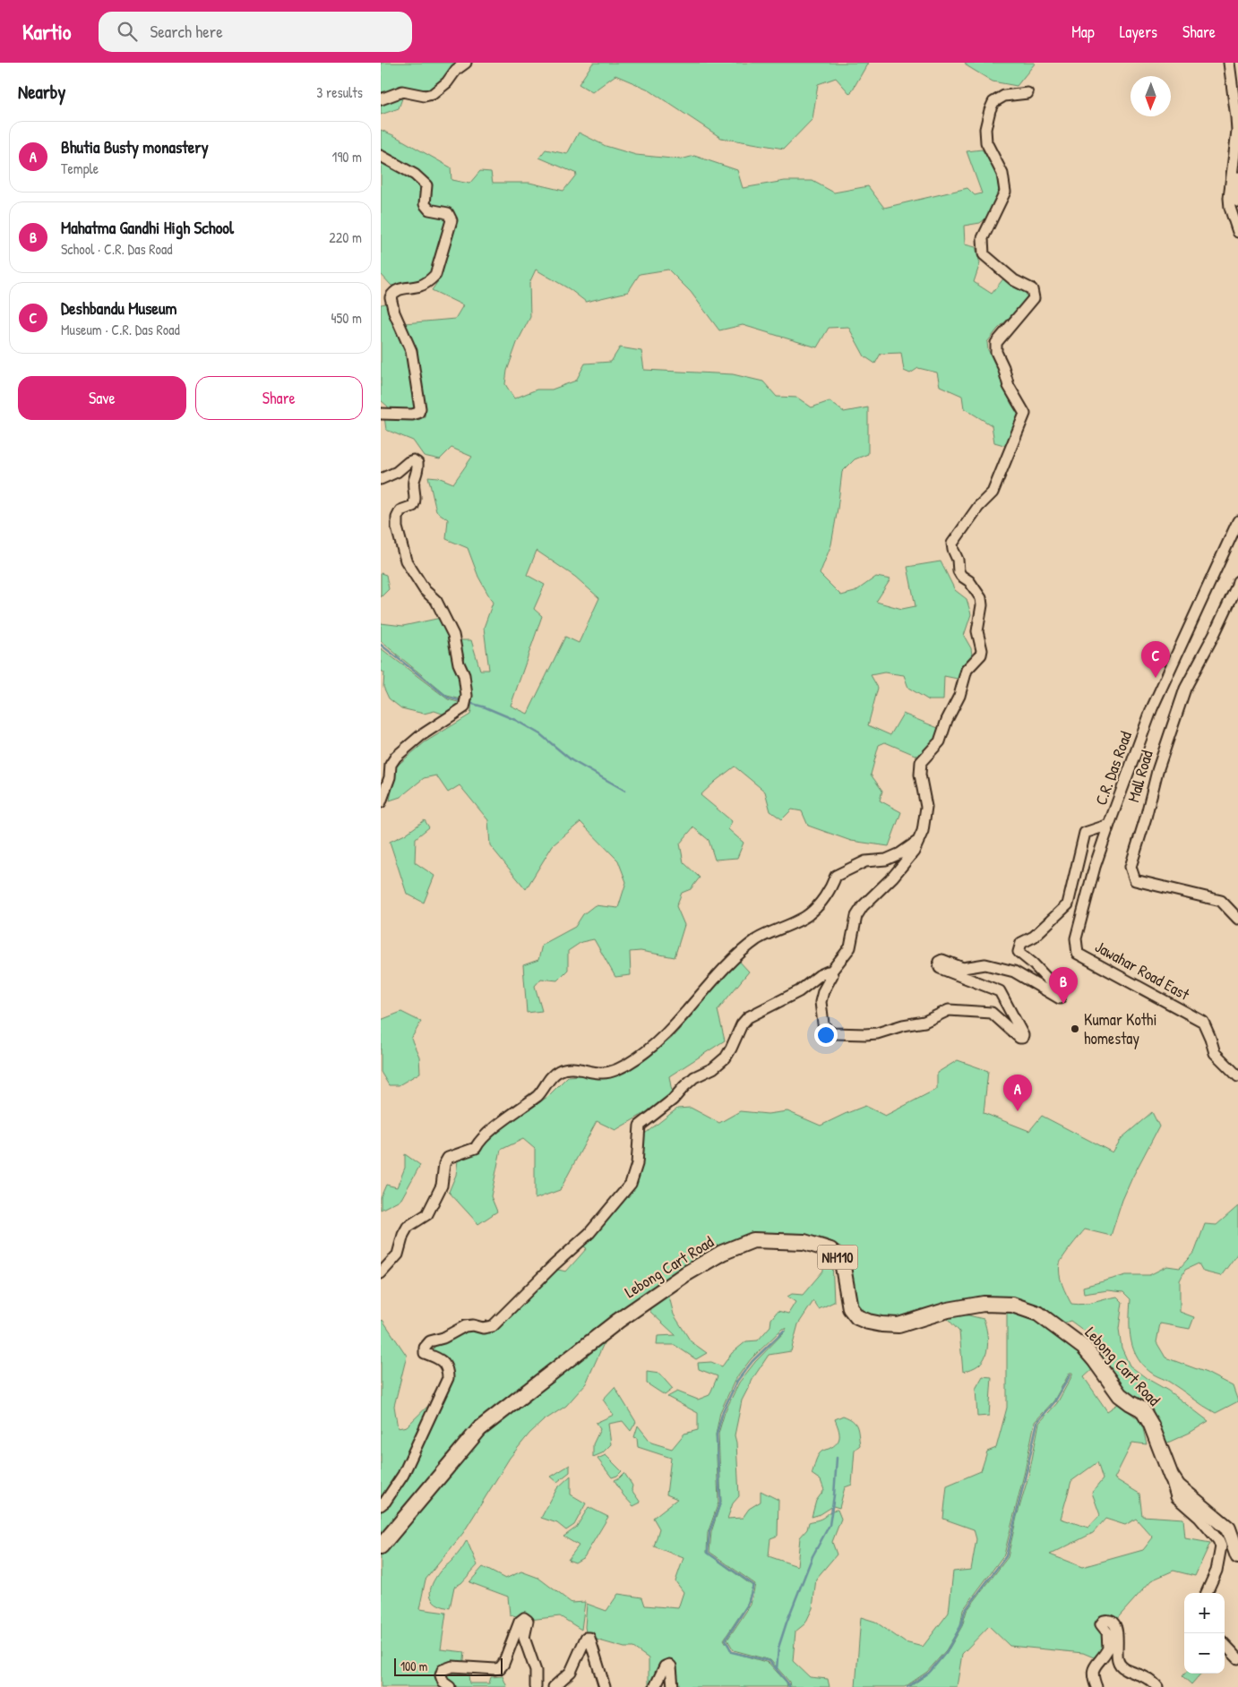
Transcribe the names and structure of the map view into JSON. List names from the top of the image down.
{
  "streets": {
    "highway": ["NH110", "Lebong Cart Road"],
    "street": ["C.R. Das Road", "Mall Road", "Jawahar Road East"]
  },
  "crossings": [
    ["C.R. Das Road", "Jawahar Road East"]
  ],
  "places": ["Kumar Kothi homestay"],
  "scale_bar": "100 m",
  "north": "bottom",
  "page": {
    "header": "Kartio",
    "search": "Search here",
    "nav": ["Map", "Layers", "Share"],
    "heading": ["Nearby", "3 results"],
    "list": [
      {
        "mark": "A",
        "name": "Bhutia Busty monastery",
        "note": "Temple",
        "value": "190 m"
      },
      {
        "mark": "B",
        "name": "Mahatma Gandhi High School",
        "note": "School · C.R. Das Road",
        "value": "220 m"
      },
      {
        "mark": "C",
        "name": "Deshbandu Museum",
        "note": "Museum · C.R. Das Road",
        "value": "450 m"
      }
    ],
    "buttons": ["Save", "Share"],
    "pins": ["C", "B", "A"],
    "map_buttons": ["+", "−"],
    "scale": "100 m"
  }
}
